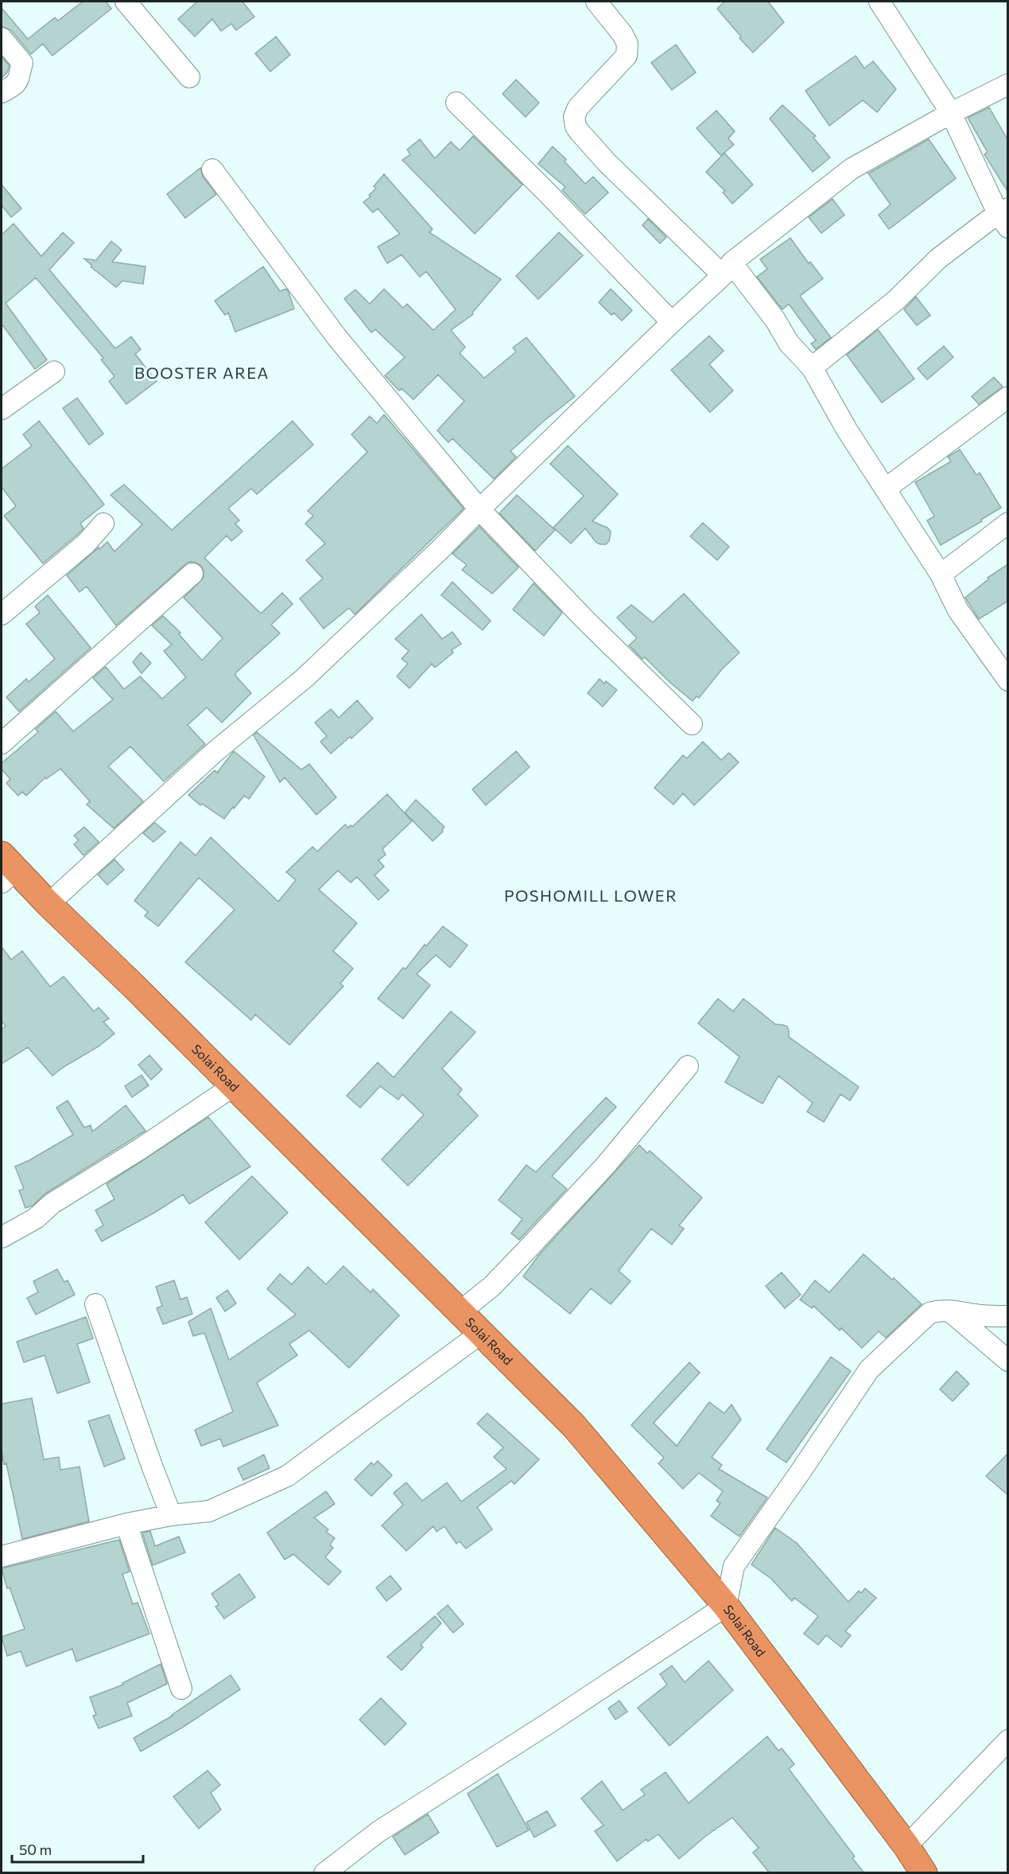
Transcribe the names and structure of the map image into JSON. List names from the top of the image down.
{
  "streets": {
    "highway": ["Solai Road"]
  },
  "districts": ["BOOSTER AREA", "POSHOMILL LOWER"],
  "scale_bar": "50 m"
}
